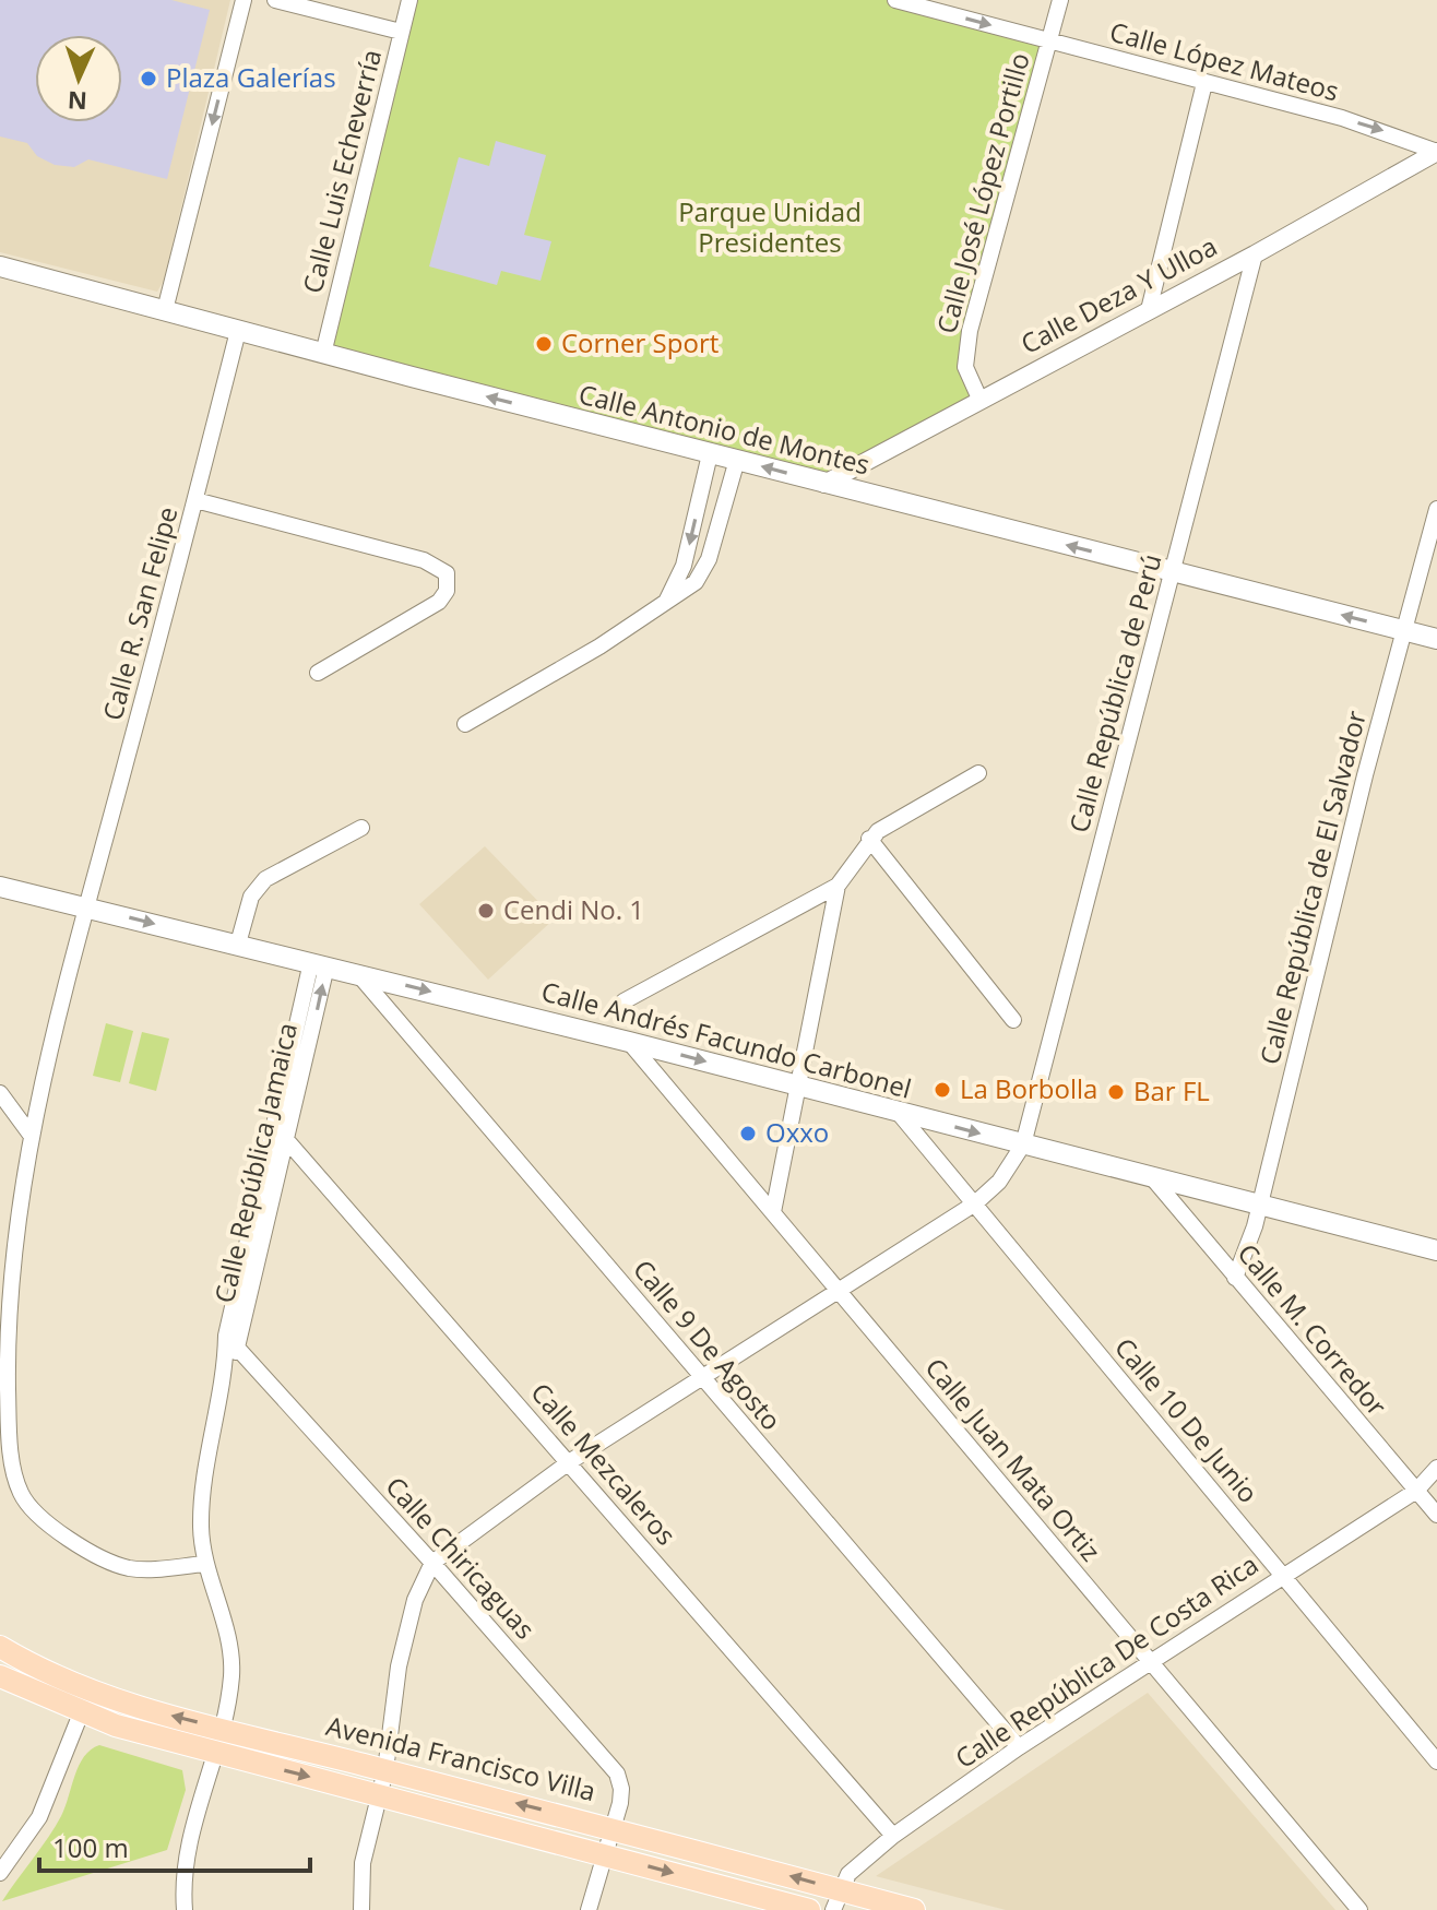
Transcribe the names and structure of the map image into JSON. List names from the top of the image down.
{
  "streets": {
    "main road": ["Calle Antonio de Montes", "Calle Andrés Facundo Carbonel", "Avenida Francisco Villa"],
    "street": [
      "Calle López Mateos",
      "Calle Luis Echeverría",
      "Calle José López Portillo",
      "Calle Deza Y Ulloa",
      "Calle R. San Felipe",
      "Calle República de Perú",
      "Calle República de El Salvador",
      "Calle República Jamaica",
      "Calle M. Corredor",
      "Calle 9 De Agosto",
      "Calle 10 De Junio",
      "Calle Juan Mata Ortiz",
      "Calle Mezcaleros",
      "Calle Chiricaguas",
      "Calle República De Costa Rica"
    ]
  },
  "crossings": [
    ["Calle López Mateos", "Calle José López Portillo"],
    ["Calle López Mateos", "Calle Deza Y Ulloa"],
    ["Calle Luis Echeverría", "Calle Antonio de Montes"],
    ["Calle José López Portillo", "Calle Deza Y Ulloa"],
    ["Calle Deza Y Ulloa", "Calle Antonio de Montes"],
    ["Calle Deza Y Ulloa", "Calle República de Perú"],
    ["Calle Antonio de Montes", "Calle R. San Felipe"],
    ["Calle Antonio de Montes", "Calle República de Perú"],
    ["Calle Antonio de Montes", "Calle República de El Salvador"],
    ["Calle R. San Felipe", "Calle Andrés Facundo Carbonel"],
    ["Calle R. San Felipe", "Calle República Jamaica"],
    ["Calle República de Perú", "Calle Andrés Facundo Carbonel"],
    ["Calle República de Perú", "Calle 9 De Agosto"],
    ["Calle República de Perú", "Calle 10 De Junio"],
    ["Calle República de Perú", "Calle Juan Mata Ortiz"],
    ["Calle República de Perú", "Calle Mezcaleros"],
    ["Calle República de Perú", "Calle Chiricaguas"],
    ["Calle República de El Salvador", "Calle Andrés Facundo Carbonel"],
    ["Calle República de El Salvador", "Calle M. Corredor"],
    ["Calle Andrés Facundo Carbonel", "Calle República Jamaica"],
    ["Calle Andrés Facundo Carbonel", "Calle M. Corredor"],
    ["Calle Andrés Facundo Carbonel", "Calle 9 De Agosto"],
    ["Calle Andrés Facundo Carbonel", "Calle 10 De Junio"],
    ["Calle Andrés Facundo Carbonel", "Calle Juan Mata Ortiz"],
    ["Calle República Jamaica", "Calle Mezcaleros"],
    ["Calle República Jamaica", "Calle Chiricaguas"],
    ["Calle República Jamaica", "Avenida Francisco Villa"],
    ["Calle M. Corredor", "Calle República De Costa Rica"],
    ["Calle 9 De Agosto", "Calle República De Costa Rica"],
    ["Calle 10 De Junio", "Calle República De Costa Rica"],
    ["Calle Juan Mata Ortiz", "Calle República De Costa Rica"],
    ["Calle Mezcaleros", "Calle República De Costa Rica"],
    ["Calle Chiricaguas", "Avenida Francisco Villa"],
    ["Calle República De Costa Rica", "Avenida Francisco Villa"]
  ],
  "one_way": ["Calle López Mateos", "Calle Antonio de Montes", "Calle Andrés Facundo Carbonel"],
  "parks": ["Parque Unidad Presidentes"],
  "places": [
    "Plaza Galerías",
    "Corner Sport",
    "Cendi No. 1",
    "La Borbolla",
    "Bar FL",
    "Oxxo"
  ],
  "scale_bar": "100 m",
  "north": "bottom"
}
